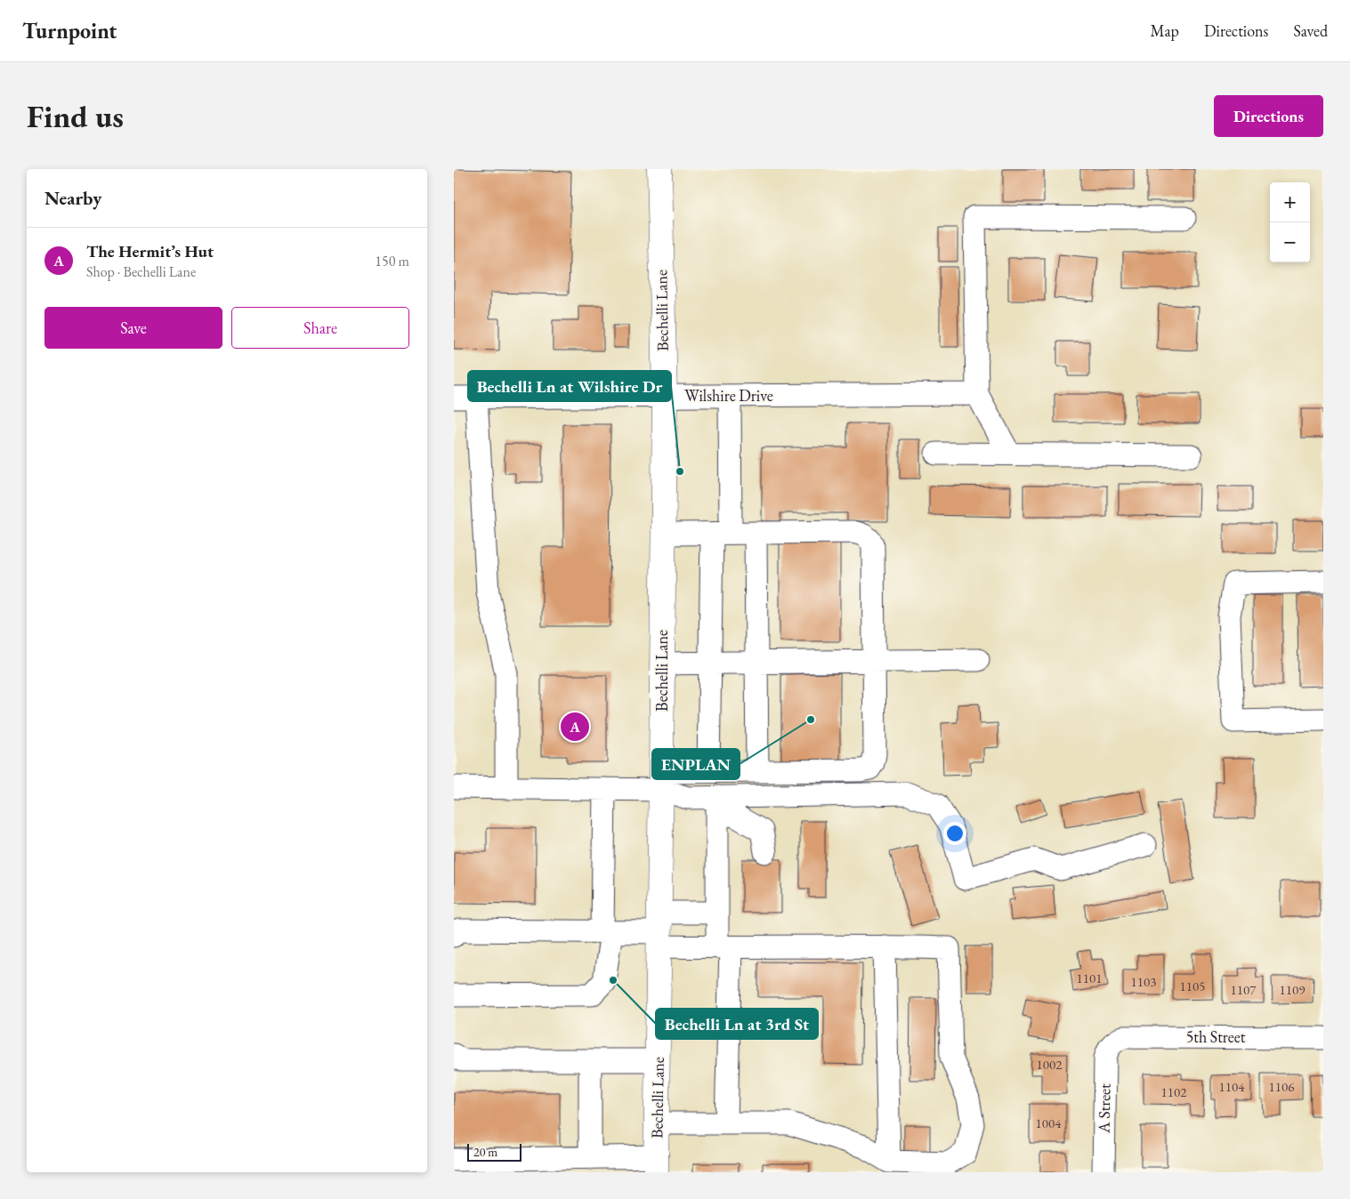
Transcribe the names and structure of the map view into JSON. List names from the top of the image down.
{
  "streets": {
    "main road": ["Bechelli Lane"],
    "street": ["Wilshire Drive", "5th Street", "A Street"]
  },
  "crossings": [
    ["Bechelli Lane", "Wilshire Drive"],
    ["5th Street", "A Street"]
  ],
  "places": ["Bechelli Ln at Wilshire Dr", "ENPLAN", "Bechelli Ln at 3rd St"],
  "house_numbers": [
    "1101",
    "1103",
    "1105",
    "1107",
    "1109",
    "1002",
    "1104",
    "1106",
    "1102",
    "1004"
  ],
  "scale_bar": "20 m",
  "page": {
    "header": "Turnpoint",
    "nav": ["Map", "Directions", "Saved"],
    "buttons": [
      "Directions",
      ["Save", "Share"]
    ],
    "title": "Find us",
    "heading": "Nearby",
    "map_buttons": ["+", "−"],
    "list": [
      {
        "mark": "A",
        "name": "The Hermit’s Hut",
        "note": "Shop · Bechelli Lane",
        "value": "150 m"
      }
    ],
    "pins": "A",
    "scale": "20 m"
  }
}
